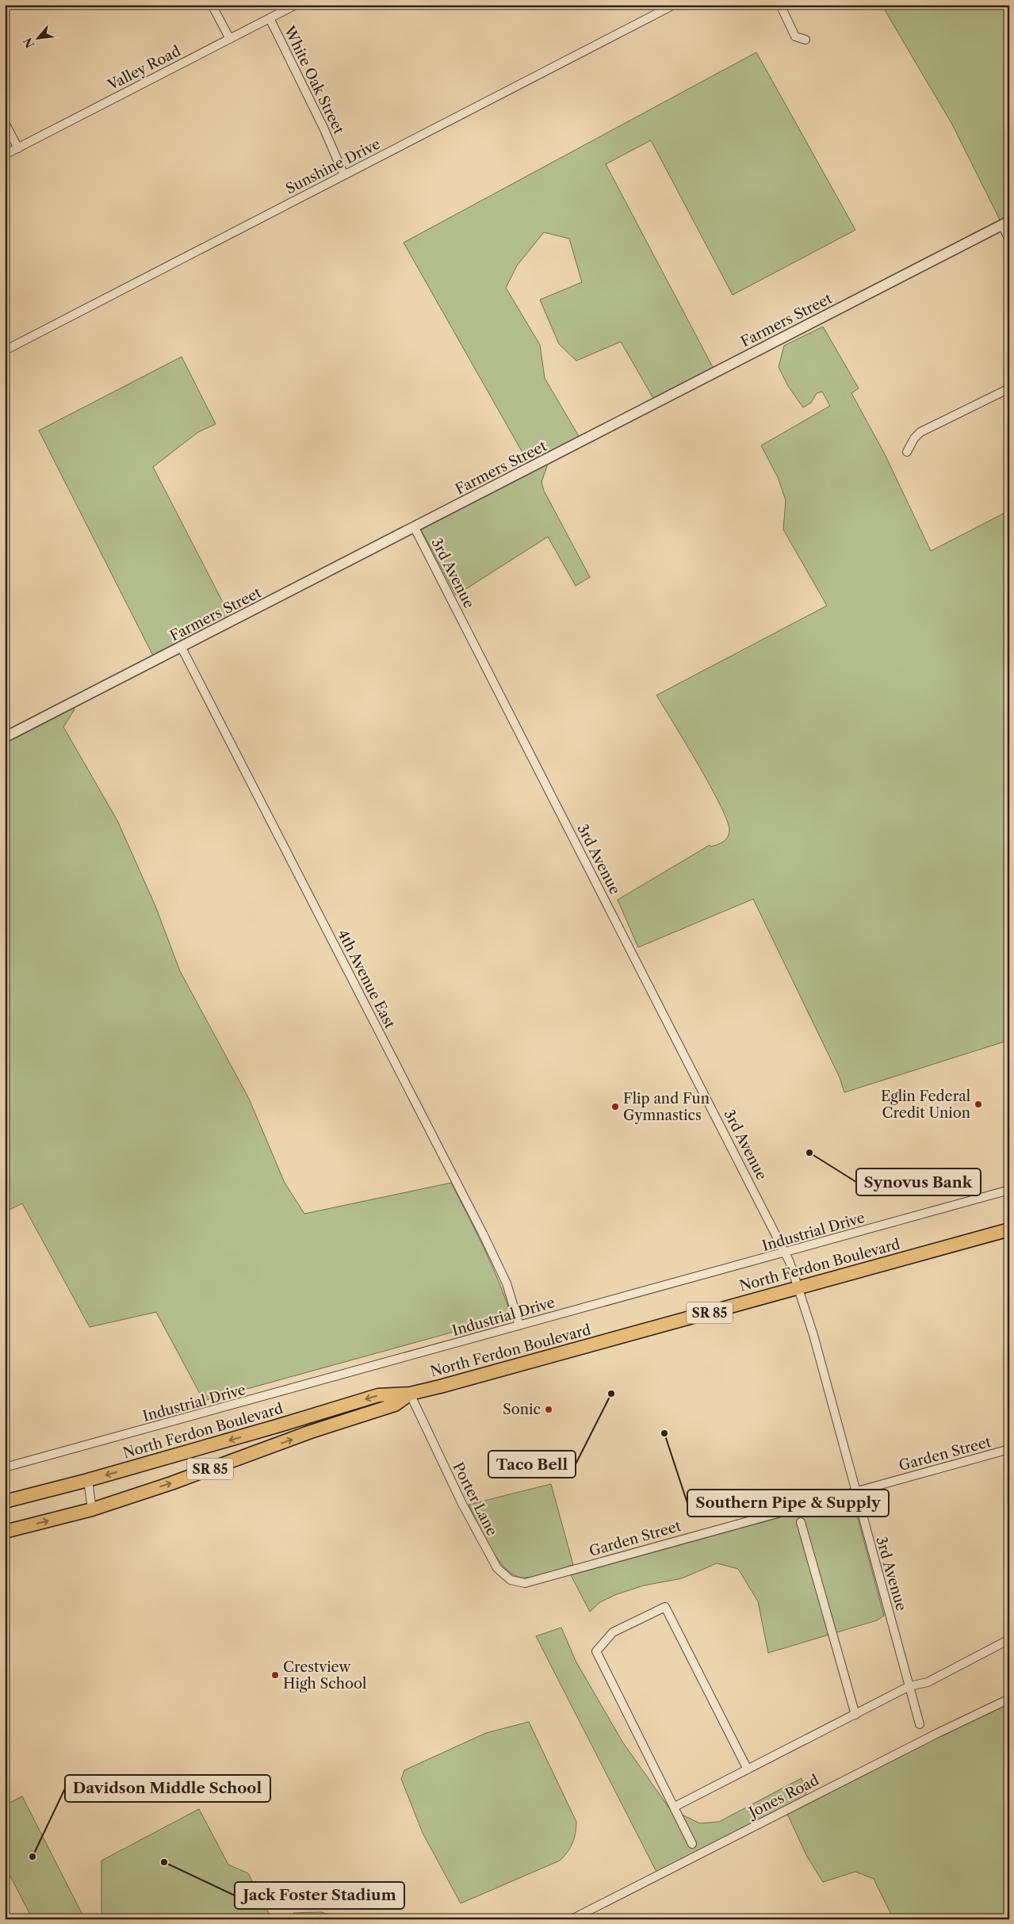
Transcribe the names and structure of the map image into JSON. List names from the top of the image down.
{
  "streets": {
    "main road": ["North Ferdon Boulevard", "SR 85"],
    "street": [
      "Valley Road",
      "White Oak Street",
      "Sunshine Drive",
      "Farmers Street",
      "3rd Avenue",
      "4th Avenue East",
      "Industrial Drive",
      "Garden Street",
      "Porter Lane",
      "Jones Road"
    ]
  },
  "crossings": [
    ["Valley Road", "White Oak Street"],
    ["White Oak Street", "Sunshine Drive"],
    ["Farmers Street", "3rd Avenue"],
    ["Farmers Street", "4th Avenue East"],
    ["3rd Avenue", "Industrial Drive"],
    ["3rd Avenue", "North Ferdon Boulevard"],
    ["3rd Avenue", "Garden Street"],
    ["4th Avenue East", "Industrial Drive"],
    ["North Ferdon Boulevard", "Porter Lane"],
    ["Garden Street", "Porter Lane"]
  ],
  "places": [
    "Eglin Federal Credit Union",
    "Flip and Fun Gymnastics",
    "Synovus Bank",
    "Taco Bell",
    "Sonic",
    "Southern Pipe & Supply",
    "Crestview High School",
    "Davidson Middle School",
    "Jack Foster Stadium"
  ],
  "north": "bottom left"
}
